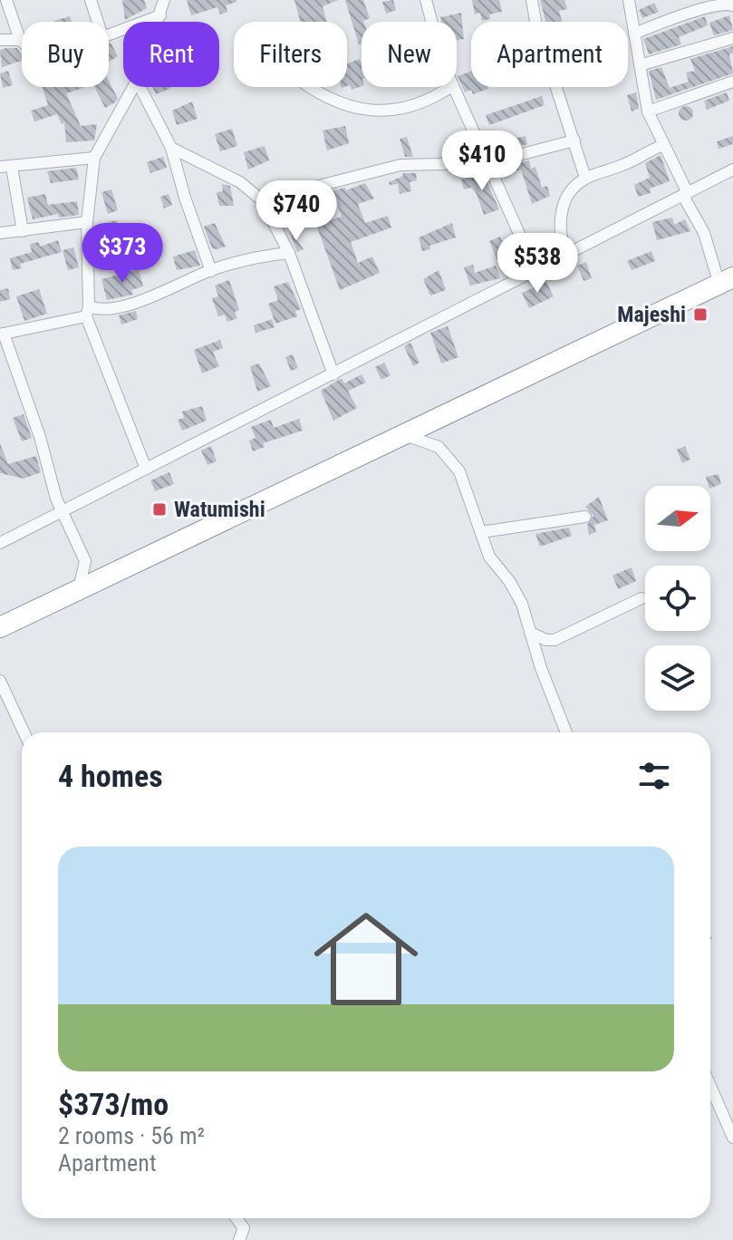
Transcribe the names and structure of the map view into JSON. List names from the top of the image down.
{
  "places": {
    "transit": ["Majeshi", "Watumishi"]
  },
  "north": "right",
  "page": {
    "chip": [
      "Buy",
      "Rent",
      "Filters",
      "New",
      "Apartment"
    ],
    "price": [
      "$410",
      "$740",
      "$373",
      "$538"
    ],
    "heading": "4 homes",
    "list": [
      {
        "name": "$373/mo",
        "note": "2 rooms · 56 m² · Apartment"
      }
    ]
  }
}
